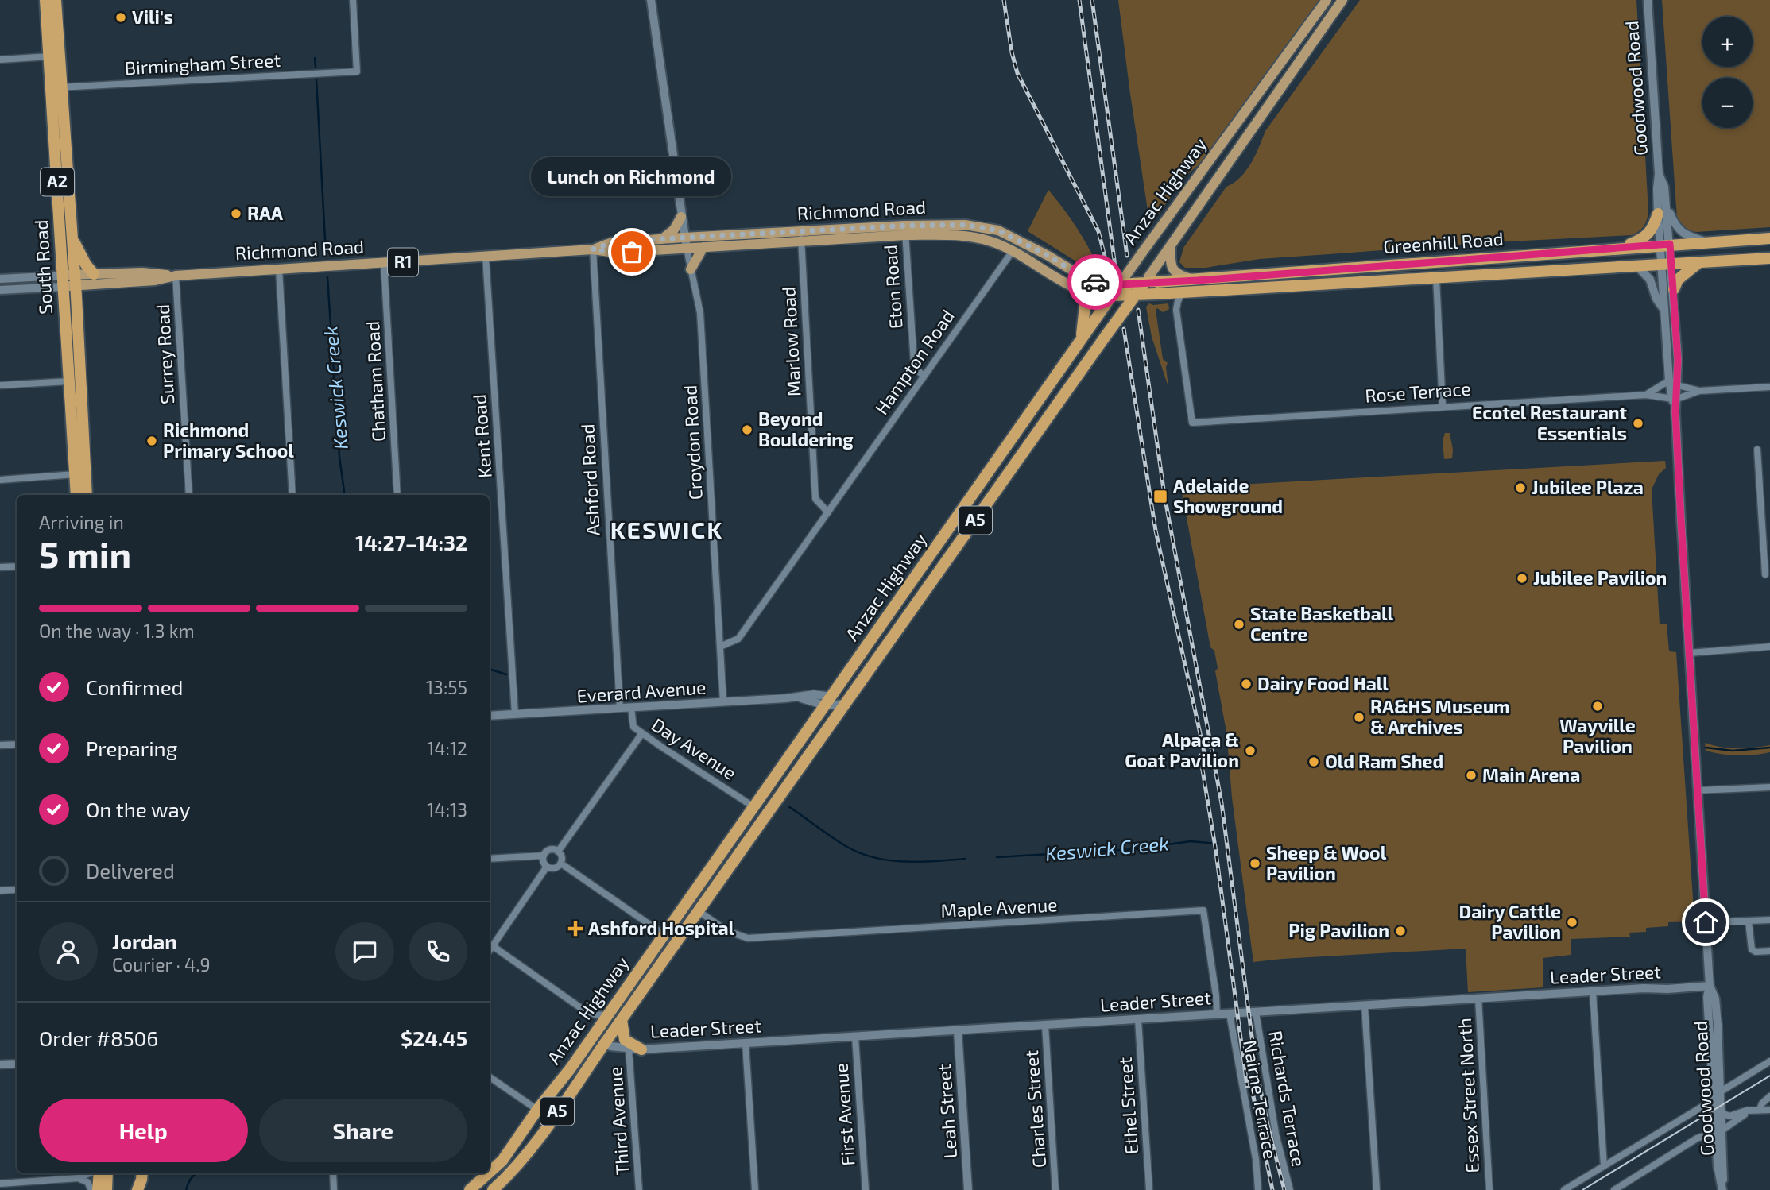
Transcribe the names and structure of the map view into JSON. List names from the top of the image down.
{
  "streets": {
    "highway": [
      "A2",
      "Anzac Highway",
      "Richmond Road",
      "Greenhill Road",
      "R1",
      "South Road",
      "A5"
    ],
    "main road": ["Goodwood Road", "Leader Street"],
    "street": [
      "Birmingham Street",
      "Eton Road",
      "Marlow Road",
      "Surrey Road",
      "Hampton Road",
      "Chatham Road",
      "Rose Terrace",
      "Kent Road",
      "Croydon Road",
      "Ashford Road",
      "Everard Avenue",
      "Day Avenue",
      "Maple Avenue",
      "Essex Street North",
      "Richards Terrace",
      "Nairne Terrace",
      "Ethel Street",
      "Charles Street",
      "Leah Street",
      "First Avenue",
      "Third Avenue"
    ]
  },
  "crossings": [
    ["Birmingham Street", "South Road"],
    ["Goodwood Road", "Greenhill Road"],
    ["Goodwood Road", "Rose Terrace"],
    ["Goodwood Road", "Leader Street"],
    ["Anzac Highway", "Richmond Road"],
    ["Anzac Highway", "Greenhill Road"],
    ["Anzac Highway", "Everard Avenue"],
    ["Anzac Highway", "Day Avenue"],
    ["Anzac Highway", "Maple Avenue"],
    ["Anzac Highway", "Leader Street"],
    ["Richmond Road", "Greenhill Road"],
    ["Richmond Road", "South Road"],
    ["Richmond Road", "Eton Road"],
    ["Richmond Road", "Marlow Road"],
    ["Richmond Road", "Surrey Road"],
    ["Richmond Road", "Hampton Road"],
    ["Richmond Road", "Chatham Road"],
    ["Richmond Road", "Kent Road"],
    ["Richmond Road", "Croydon Road"],
    ["Richmond Road", "Ashford Road"],
    ["Greenhill Road", "Rose Terrace"],
    ["Eton Road", "Hampton Road"],
    ["Marlow Road", "Hampton Road"],
    ["Hampton Road", "Croydon Road"],
    ["Kent Road", "Everard Avenue"],
    ["Croydon Road", "Everard Avenue"],
    ["Ashford Road", "Everard Avenue"],
    ["Everard Avenue", "Day Avenue"],
    ["Maple Avenue", "Leader Street"],
    ["Leader Street", "Essex Street North"],
    ["Leader Street", "Richards Terrace"],
    ["Leader Street", "Nairne Terrace"],
    ["Leader Street", "Ethel Street"],
    ["Leader Street", "Charles Street"],
    ["Leader Street", "Leah Street"],
    ["Leader Street", "First Avenue"],
    ["Leader Street", "Third Avenue"]
  ],
  "districts": ["KESWICK"],
  "water": ["Keswick Creek"],
  "places": {
    "other": [
      "Vili's",
      "RAA",
      "Lunch on Richmond",
      "Ecotel Restaurant Essentials",
      "Beyond Bouldering",
      "Richmond Primary School",
      "Jubilee Plaza",
      "Jubilee Pavilion",
      "State Basketball Centre",
      "Dairy Food Hall",
      "Wayville Pavilion",
      "RA&HS Museum & Archives",
      "Alpaca & Goat Pavilion",
      "Old Ram Shed",
      "Main Arena",
      "Sheep & Wool Pavilion",
      "Dairy Cattle Pavilion",
      "Pig Pavilion"
    ],
    "transit": ["Adelaide Showground"],
    "health": ["Ashford Hospital"]
  },
  "page": {
    "map_buttons": ["+", "−"],
    "bubble": "Lunch on Richmond",
    "heading": ["5 min", "Arriving in", "14:27–14:32"],
    "panel": [
      "Jordan",
      "Courier · 4.9",
      "Order #8506",
      "$24.45"
    ],
    "bar": "On the way · 1.3 km",
    "list": [
      ["Confirmed", "13:55"],
      ["Preparing", "14:12"],
      ["On the way", "14:13"],
      "Delivered"
    ],
    "buttons": ["Help", "Share"]
  }
}
